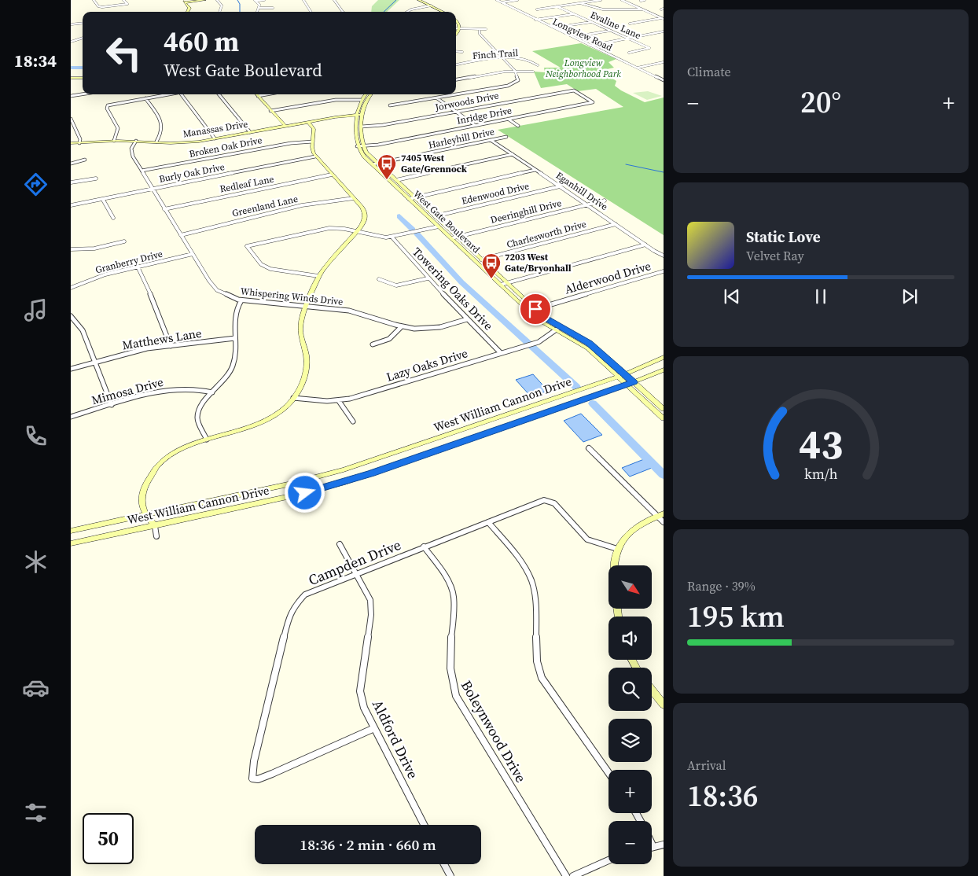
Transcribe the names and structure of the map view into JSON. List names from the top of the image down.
{
  "streets": {
    "main road": ["Manassas Drive", "West Gate Boulevard", "West William Cannon Drive"],
    "street": [
      "Evaline Lane",
      "Longview Road",
      "Finch Trail",
      "Jorwoods Drive",
      "Inridge Drive",
      "Harleyhill Drive",
      "Broken Oak Drive",
      "Burly Oak Drive",
      "Redleaf Lane",
      "Eganhill Drive",
      "Edenwood Drive",
      "Greenland Lane",
      "Deeringhill Drive",
      "Charlesworth Drive",
      "Granberry Drive",
      "Alderwood Drive",
      "Towering Oaks Drive",
      "Whispering Winds Drive",
      "Matthews Lane",
      "Lazy Oaks Drive",
      "Mimosa Drive",
      "Campden Drive",
      "Boleynwood Drive",
      "Aldford Drive"
    ]
  },
  "crossings": [
    ["Jorwoods Drive", "Inridge Drive"],
    ["Inridge Drive", "West Gate Boulevard"],
    ["Manassas Drive", "Whispering Winds Drive"],
    ["Harleyhill Drive", "Eganhill Drive"],
    ["Harleyhill Drive", "West Gate Boulevard"],
    ["Broken Oak Drive", "Whispering Winds Drive"],
    ["Burly Oak Drive", "Whispering Winds Drive"],
    ["Redleaf Lane", "Whispering Winds Drive"],
    ["Eganhill Drive", "Edenwood Drive"],
    ["Eganhill Drive", "Deeringhill Drive"],
    ["Eganhill Drive", "Charlesworth Drive"],
    ["Edenwood Drive", "West Gate Boulevard"],
    ["Greenland Lane", "Whispering Winds Drive"],
    ["Deeringhill Drive", "West Gate Boulevard"],
    ["West Gate Boulevard", "Charlesworth Drive"],
    ["West Gate Boulevard", "Alderwood Drive"],
    ["West Gate Boulevard", "Lazy Oaks Drive"],
    ["West Gate Boulevard", "West William Cannon Drive"],
    ["Granberry Drive", "Whispering Winds Drive"],
    ["Towering Oaks Drive", "Whispering Winds Drive"],
    ["Towering Oaks Drive", "Lazy Oaks Drive"],
    ["Campden Drive", "Boleynwood Drive"],
    ["Campden Drive", "Aldford Drive"]
  ],
  "parks": ["Longview Neighborhood Park"],
  "places": {
    "bus stop": ["7405 West Gate/Grennock", "7203 West Gate/Bryonhall"]
  },
  "north": "bottom right",
  "page": {
    "tabs": "18:34",
    "tile": [
      "Climate",
      ["Range · 39%", "195 km"],
      ["Arrival", "18:36"]
    ],
    "turn": ["460 m", "West Gate Boulevard"],
    "heat": ["−", "20°", "+"],
    "song": ["Static Love", "Velvet Ray"],
    "map_buttons": ["+", "−"],
    "limit": "50",
    "trip": "18:36 · 2 min · 660 m",
    "gauge": ["43", "km/h"]
  }
}
